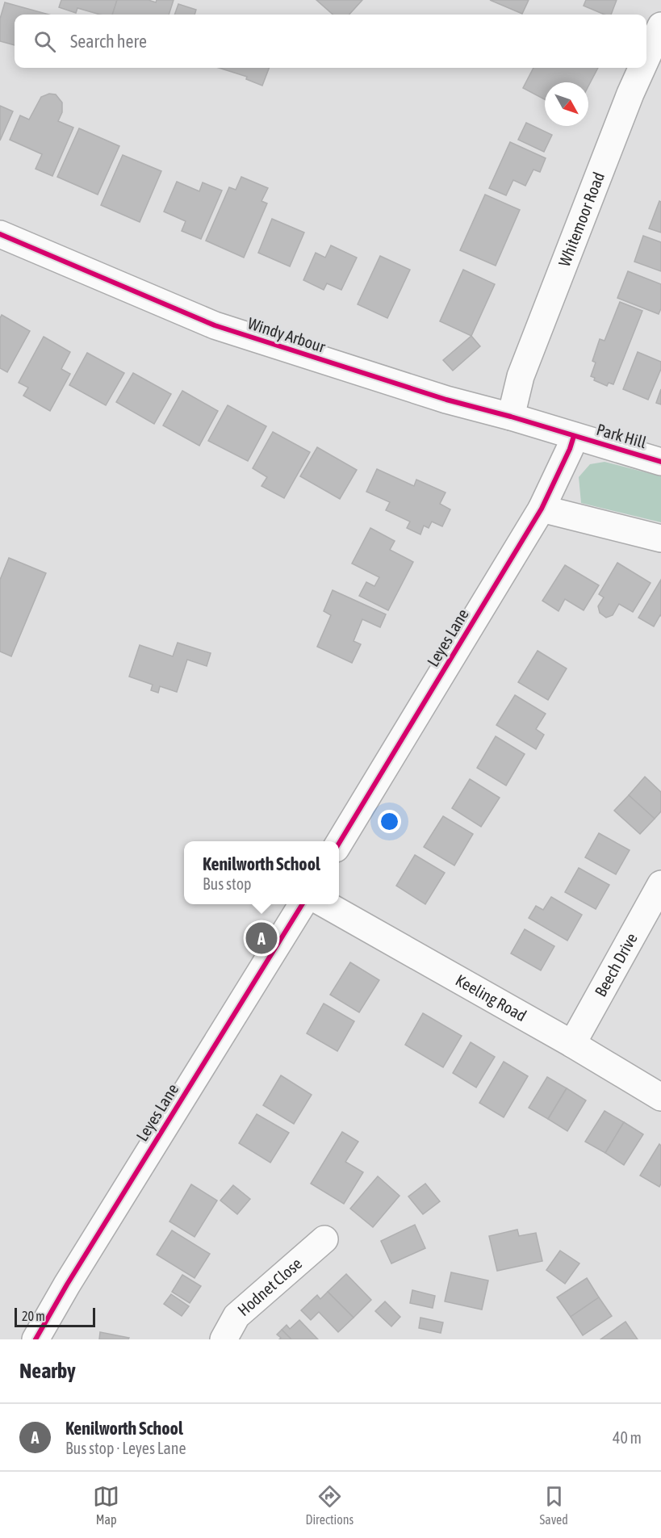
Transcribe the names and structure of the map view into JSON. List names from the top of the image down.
{
  "streets": {
    "street": [
      "Whitemoor Road",
      "Windy Arbour",
      "Park Hill",
      "Leyes Lane",
      "Beech Drive",
      "Keeling Road",
      "Hodnet Close"
    ]
  },
  "crossings": [
    ["Whitemoor Road", "Windy Arbour"],
    ["Windy Arbour", "Park Hill"],
    ["Windy Arbour", "Leyes Lane"],
    ["Park Hill", "Leyes Lane"],
    ["Beech Drive", "Keeling Road"]
  ],
  "scale_bar": "20 m",
  "north": "bottom right",
  "page": {
    "search": "Search here",
    "popup": ["Kenilworth School", "Bus stop"],
    "pins": "A",
    "scale": "20 m",
    "heading": "Nearby",
    "list": [
      {
        "mark": "A",
        "name": "Kenilworth School",
        "note": "Bus stop · Leyes Lane",
        "value": "40 m"
      }
    ],
    "nav": ["Map", "Directions", "Saved"]
  }
}
